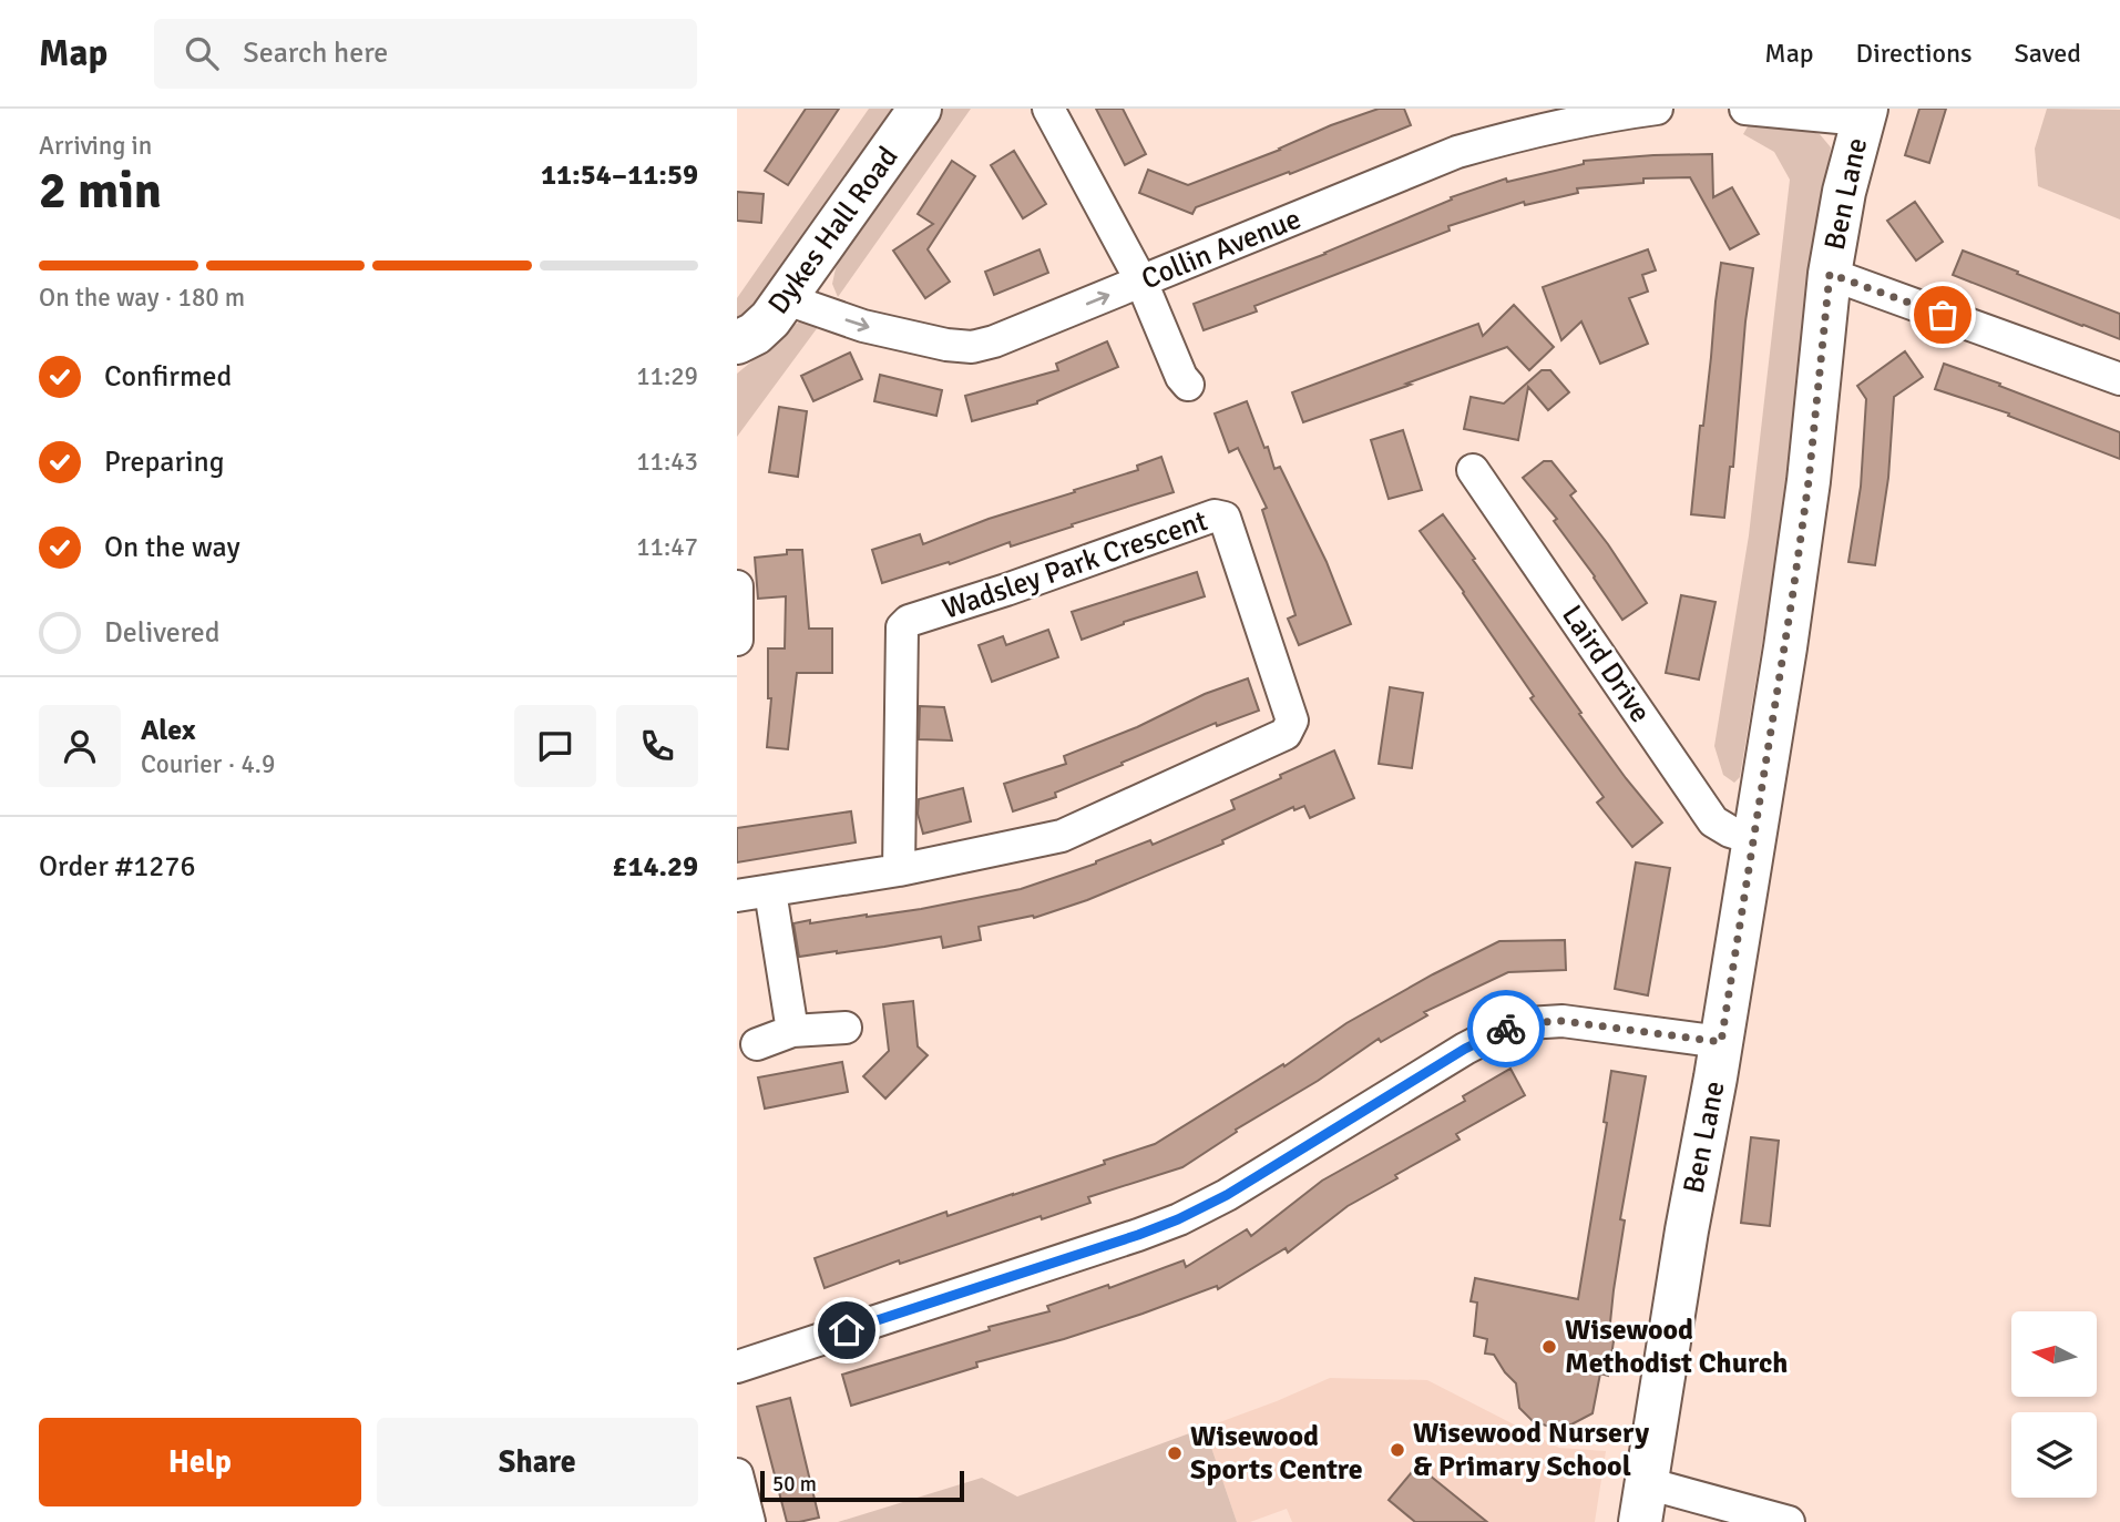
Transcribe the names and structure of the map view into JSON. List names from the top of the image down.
{
  "streets": {
    "street": [
      "Ben Lane",
      "Dykes Hall Road",
      "Collin Avenue",
      "Wadsley Park Crescent",
      "Laird Drive"
    ]
  },
  "crossings": [
    ["Ben Lane", "Laird Drive"],
    ["Dykes Hall Road", "Collin Avenue"]
  ],
  "one_way": ["Collin Avenue"],
  "places": ["Wisewood Methodist Church", "Wisewood Nursery & Primary School", "Wisewood Sports Centre"],
  "scale_bar": "50 m",
  "north": "left",
  "page": {
    "header": "Map",
    "search": "Search here",
    "nav": ["Map", "Directions", "Saved"],
    "heading": ["2 min", "Arriving in", "11:54–11:59"],
    "panel": [
      "Alex",
      "Courier · 4.9",
      "Order #1276",
      "£14.29"
    ],
    "bar": "On the way · 180 m",
    "list": [
      ["Confirmed", "11:29"],
      ["Preparing", "11:43"],
      ["On the way", "11:47"],
      "Delivered"
    ],
    "buttons": ["Help", "Share"],
    "scale": "50 m"
  }
}
